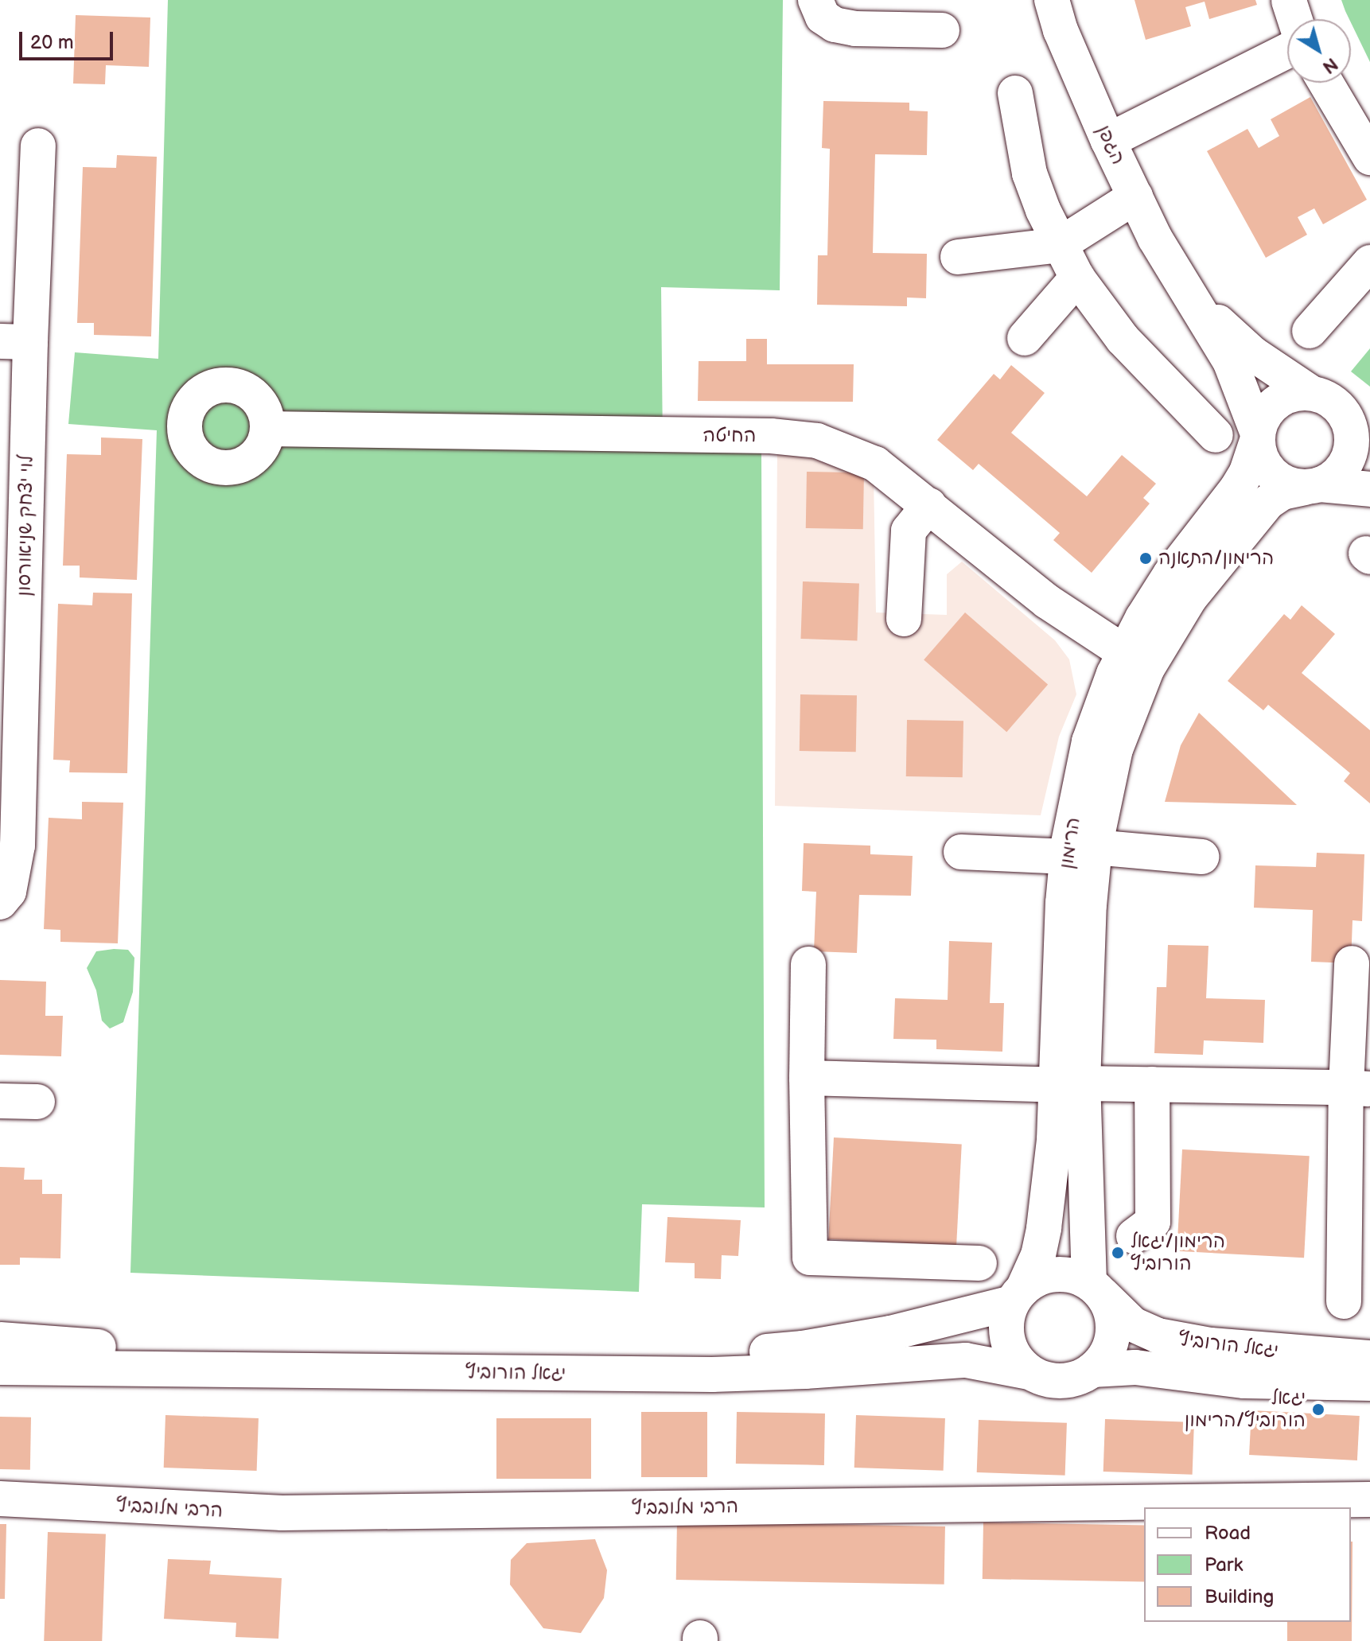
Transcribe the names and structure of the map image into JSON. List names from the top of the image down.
{
  "streets": {
    "street": [
      "הגפן",
      "החיטה",
      "לוי יצחק שניאורסון",
      "הרימון",
      "יגאל הורוביץ",
      "הרבי מלובביץ"
    ]
  },
  "crossings": [
    ["הגפן", "הרימון"],
    ["החיטה", "הרימון"],
    ["הרימון", "יגאל הורוביץ"]
  ],
  "places": ["הרימון/התאנה", "הרימון/יגאל הורוביץ", "יגאל הורוביץ/הרימון"],
  "legend": ["Road", "Park", "Building"],
  "scale_bar": "20 m",
  "north": "bottom right"
}
